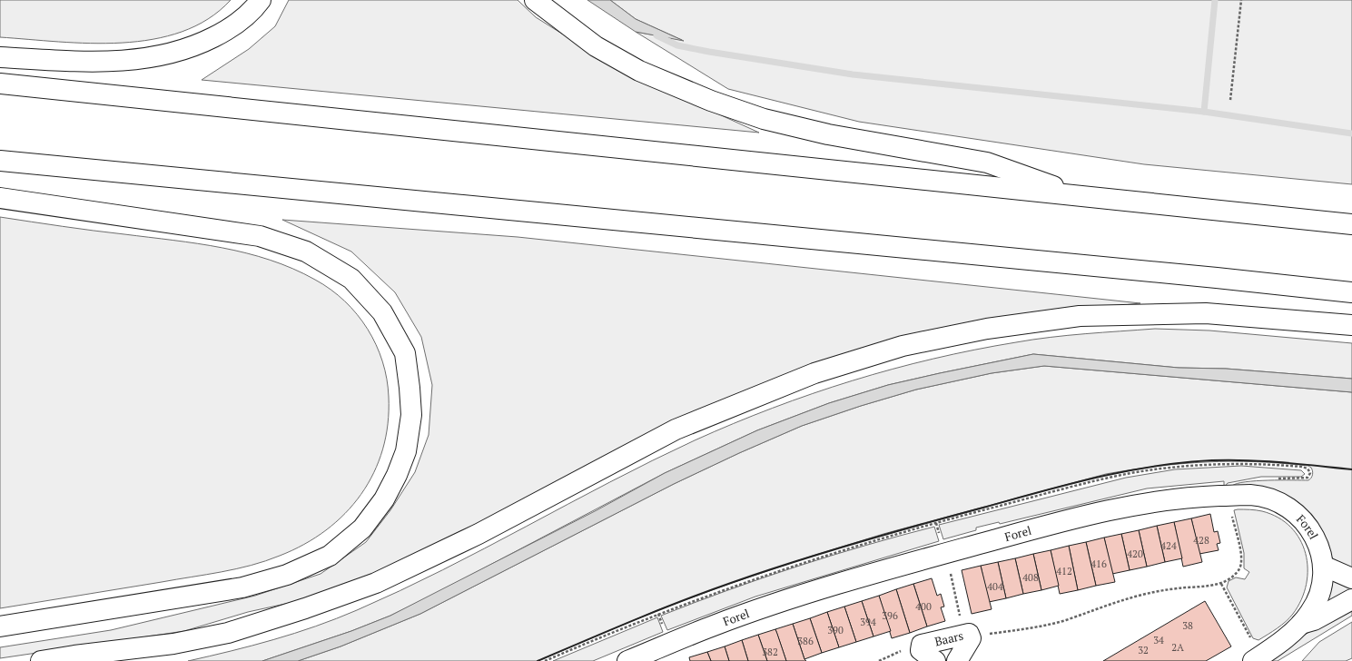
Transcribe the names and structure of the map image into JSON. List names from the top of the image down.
{
  "streets": {
    "main road": ["Forel", "Baars"]
  },
  "house_numbers": [
    "428",
    "424",
    "420",
    "416",
    "412",
    "408",
    "404",
    "400",
    "396",
    "394",
    "38",
    "390",
    "34",
    "386",
    "2A",
    "32",
    "382"
  ]
}
